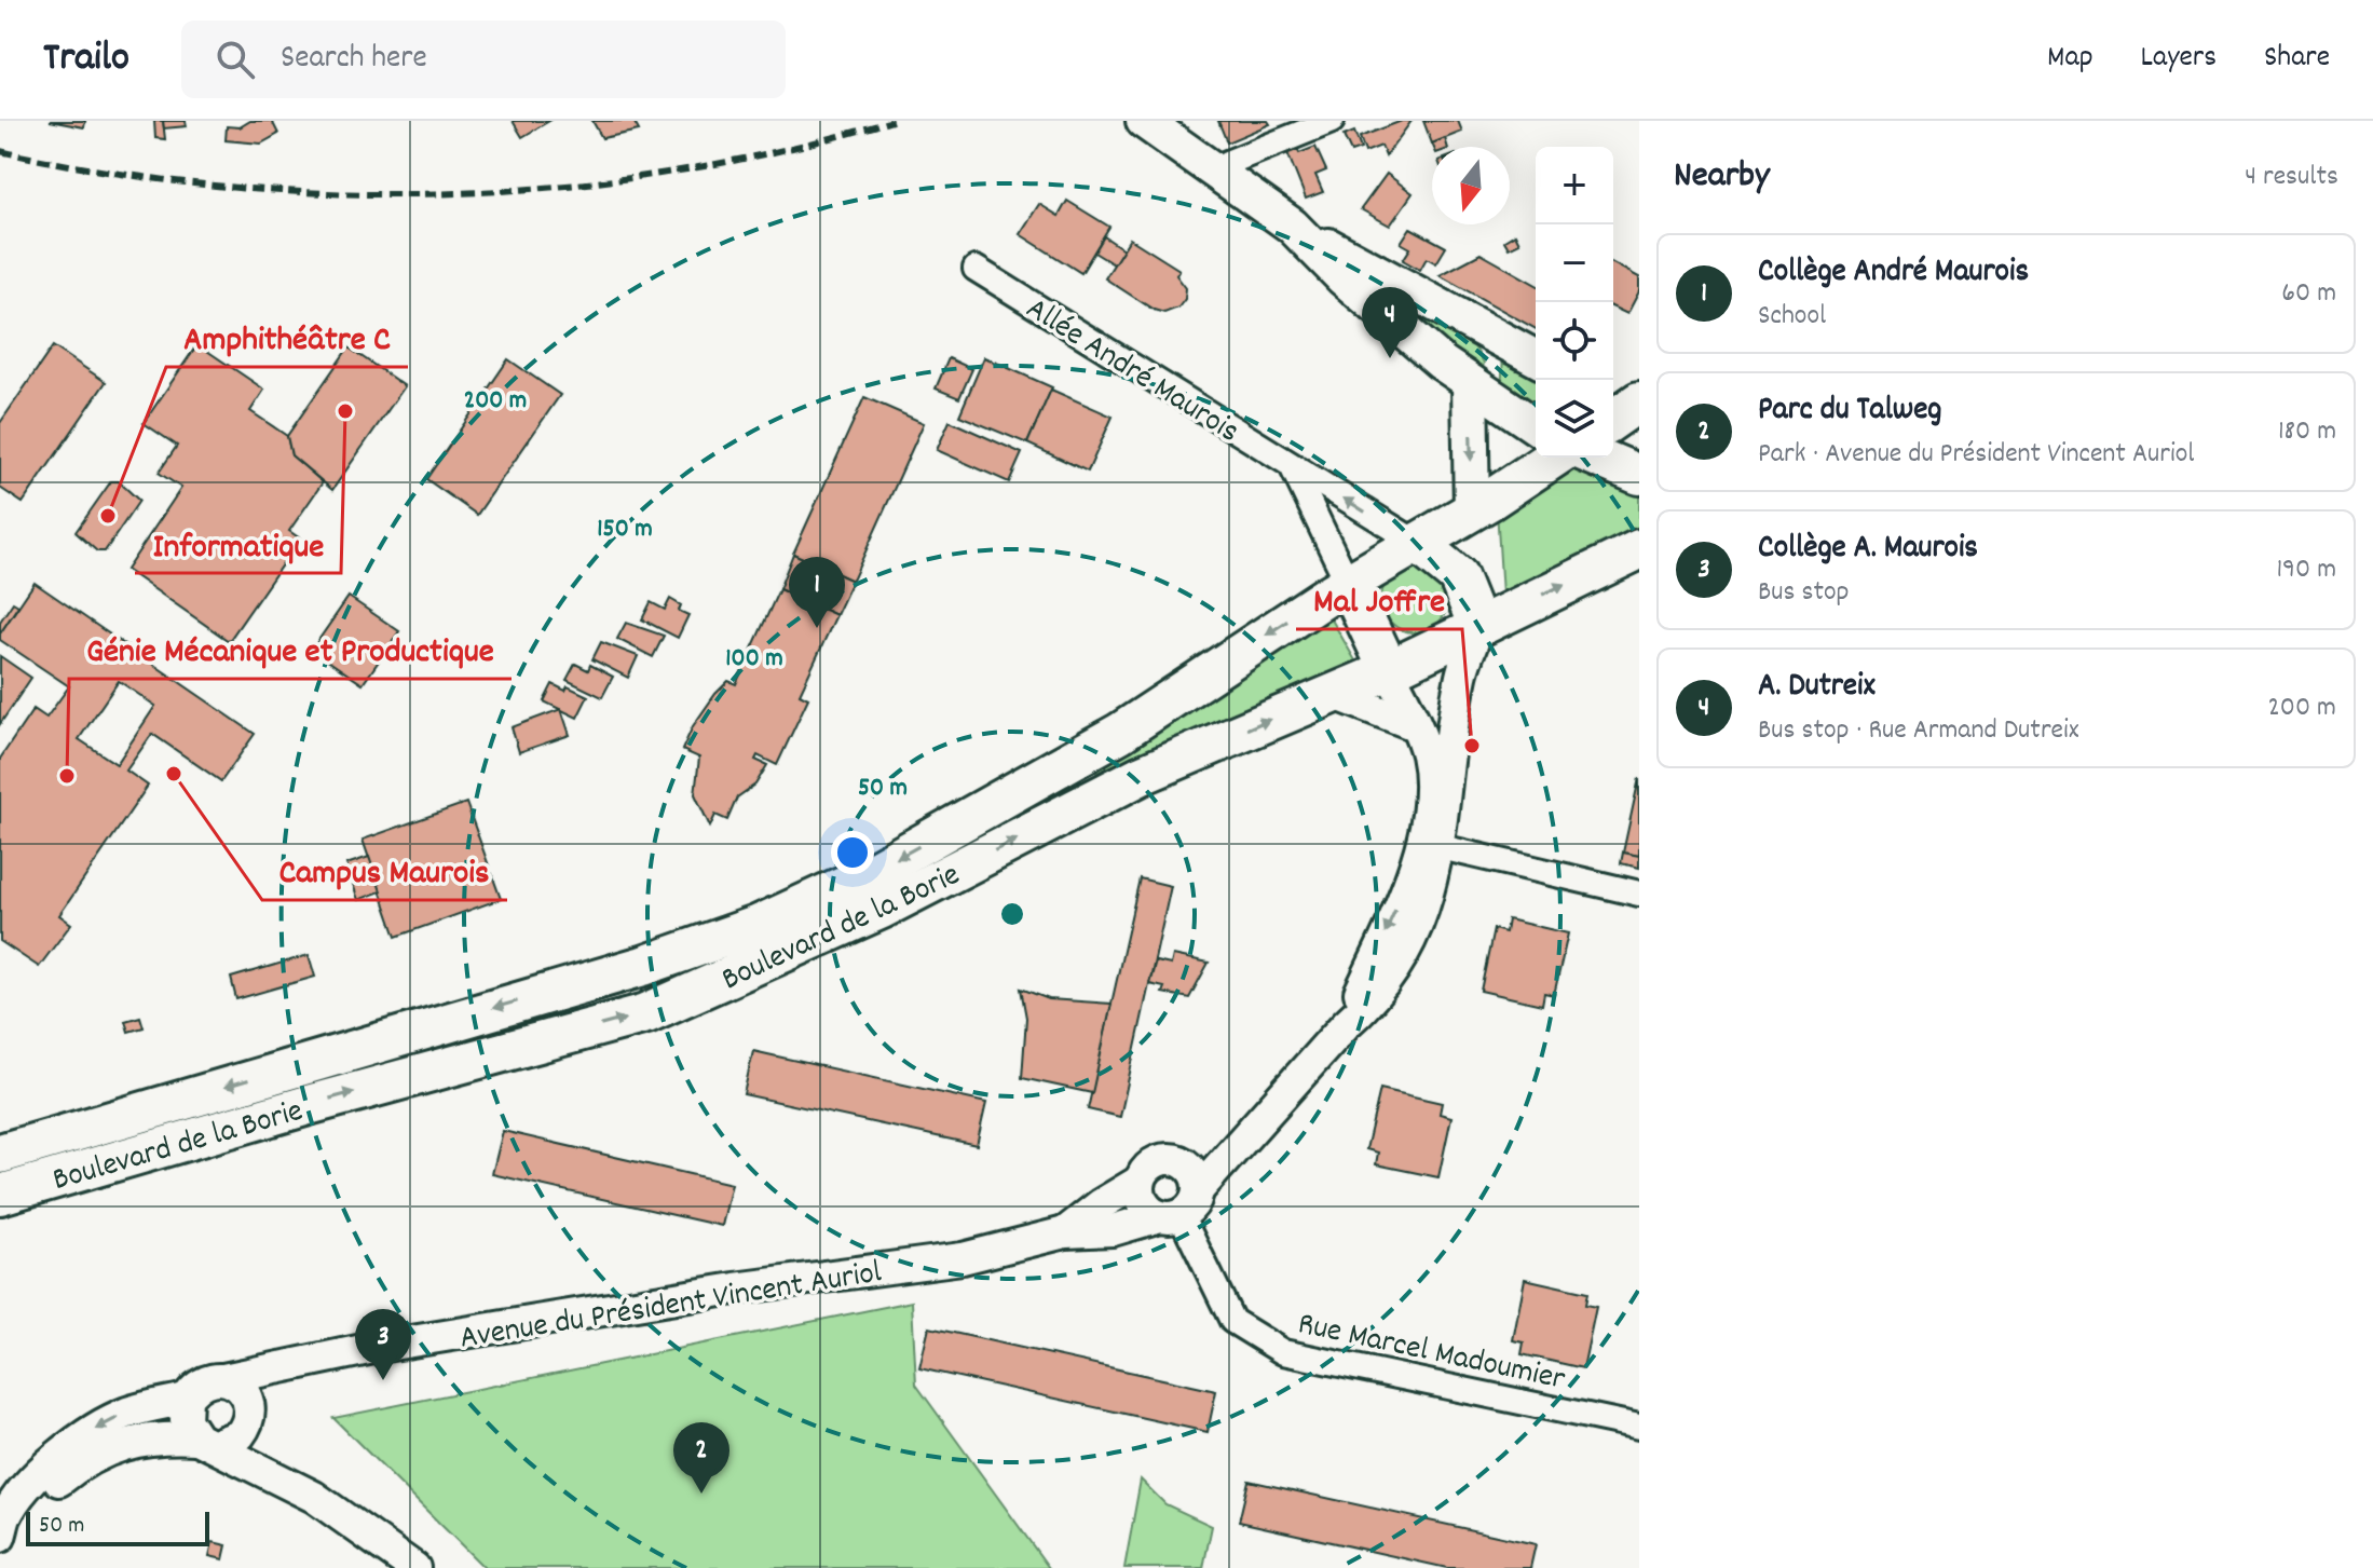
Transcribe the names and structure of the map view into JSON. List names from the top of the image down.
{
  "streets": {
    "main road": ["Allée André Maurois", "Boulevard de la Borie"],
    "street": ["Avenue du Président Vincent Auriol", "Rue Marcel Madoumier"]
  },
  "crossings": [
    ["Allée André Maurois", "Boulevard de la Borie"],
    ["Avenue du Président Vincent Auriol", "Rue Marcel Madoumier"]
  ],
  "places": [
    "Informatique",
    "Amphithéâtre C",
    "Mal Joffre",
    "Campus Maurois",
    "Génie Mécanique et Productique"
  ],
  "scale_bar": "50 m",
  "north": "bottom",
  "page": {
    "header": "Trailo",
    "search": "Search here",
    "nav": ["Map", "Layers", "Share"],
    "heading": ["Nearby", "4 results"],
    "map_buttons": ["+", "−"],
    "list": [
      {
        "mark": "1",
        "name": "Collège André Maurois",
        "note": "School",
        "value": "60 m"
      },
      {
        "mark": "2",
        "name": "Parc du Talweg",
        "note": "Park · Avenue du Président Vincent Auriol",
        "value": "180 m"
      },
      {
        "mark": "3",
        "name": "Collège A. Maurois",
        "note": "Bus stop",
        "value": "190 m"
      },
      {
        "mark": "4",
        "name": "A. Dutreix",
        "note": "Bus stop · Rue Armand Dutreix",
        "value": "200 m"
      }
    ],
    "pins": [
      "4",
      "1",
      "3",
      "2"
    ],
    "scale": "50 m"
  },
  "rings": [
    "200 m",
    "150 m",
    "100 m",
    "50 m"
  ]
}
